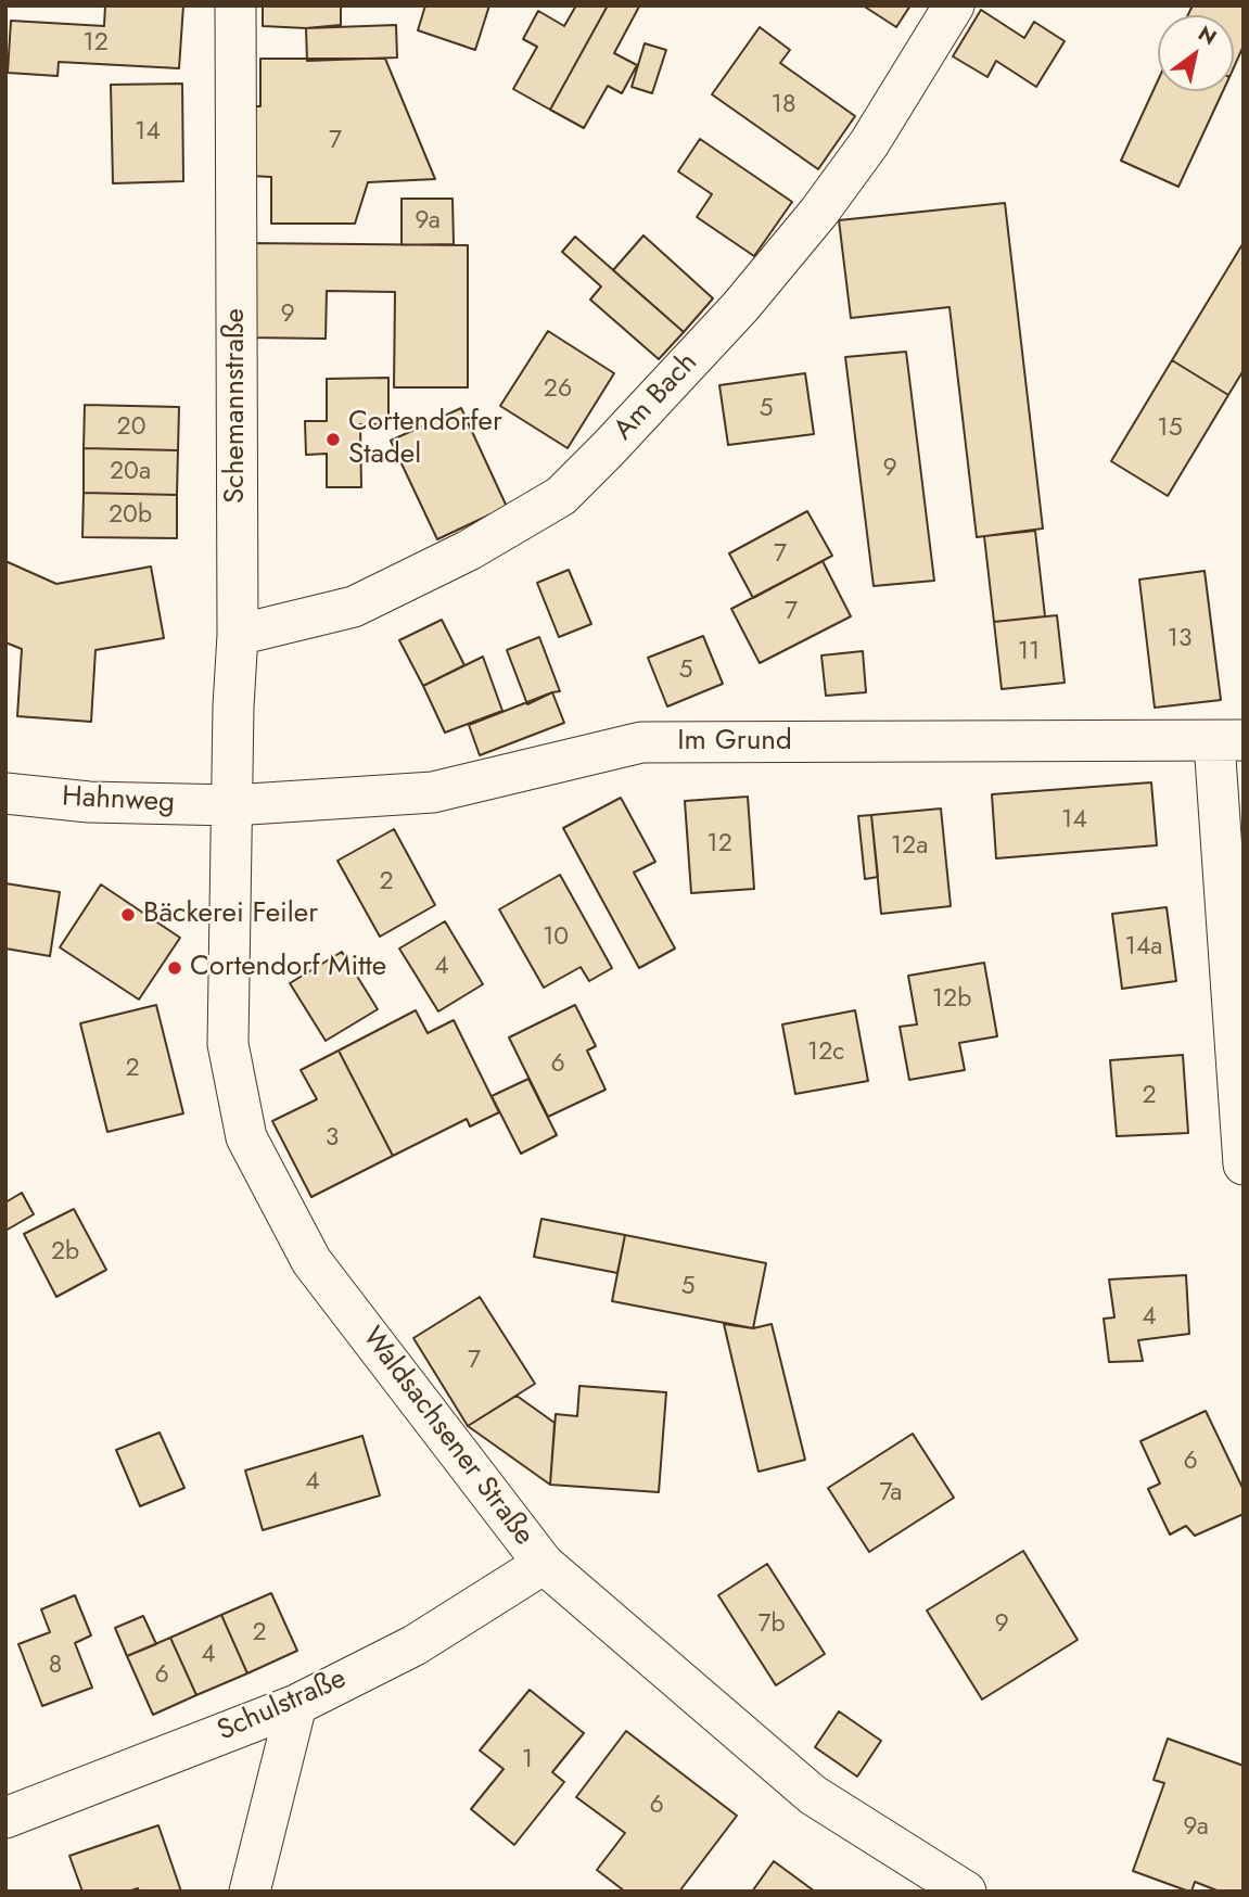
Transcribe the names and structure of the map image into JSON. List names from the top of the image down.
{
  "streets": {
    "street": [
      "Am Bach",
      "Schemannstraße",
      "Im Grund",
      "Hahnweg",
      "Waldsachsener Straße",
      "Schulstraße"
    ]
  },
  "crossings": [
    ["Am Bach", "Schemannstraße"],
    ["Schemannstraße", "Im Grund"],
    ["Schemannstraße", "Hahnweg"],
    ["Schemannstraße", "Waldsachsener Straße"],
    ["Im Grund", "Hahnweg"],
    ["Im Grund", "Waldsachsener Straße"],
    ["Hahnweg", "Waldsachsener Straße"],
    ["Waldsachsener Straße", "Schulstraße"]
  ],
  "places": ["Cortendorfer Stadel", "Bäckerei Feiler", "Cortendorf Mitte"],
  "house_numbers": [
    "12",
    "18",
    "14",
    "7",
    "9a",
    "9",
    "26",
    "5",
    "20",
    "15",
    "9",
    "20a",
    "20b",
    "7",
    "7",
    "13",
    "11",
    "5",
    "14",
    "12",
    "12a",
    "2",
    "10",
    "14a",
    "4",
    "12b",
    "12c",
    "6",
    "2",
    "2",
    "3",
    "2b",
    "5",
    "4",
    "7",
    "6",
    "4",
    "7a",
    "7b",
    "9",
    "2",
    "4",
    "8",
    "6",
    "1",
    "6",
    "9a"
  ],
  "north": "top right"
}
